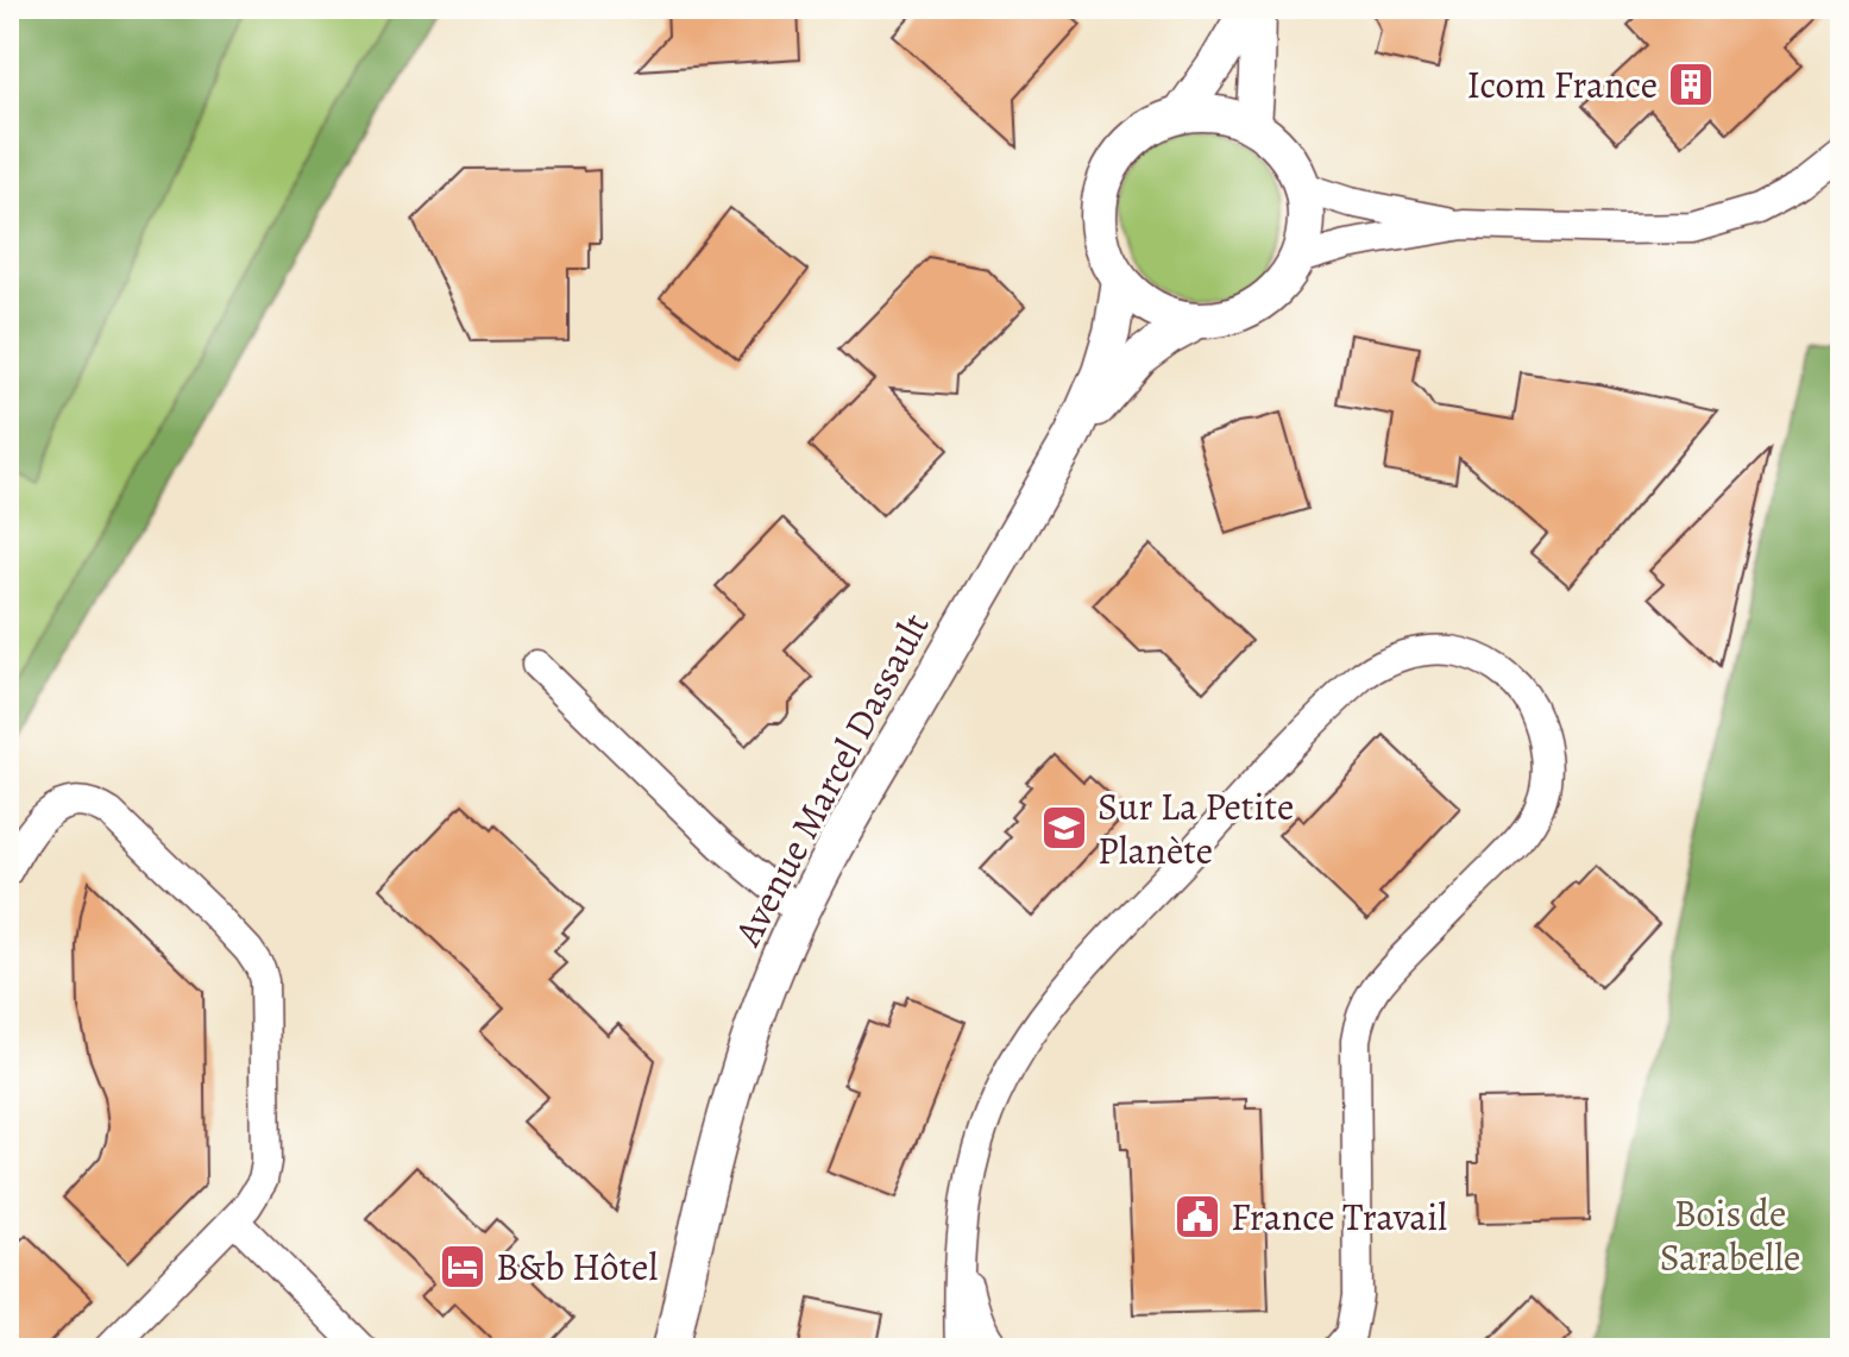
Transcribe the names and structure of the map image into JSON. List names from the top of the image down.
{
  "streets": {
    "street": ["Avenue Marcel Dassault"]
  },
  "parks": ["Bois de Sarabelle"],
  "places": {
    "building": ["Icom France"],
    "school or university": ["Sur La Petite Planète"],
    "public building": ["France Travail"],
    "hotel": ["B&b Hôtel"]
  }
}
